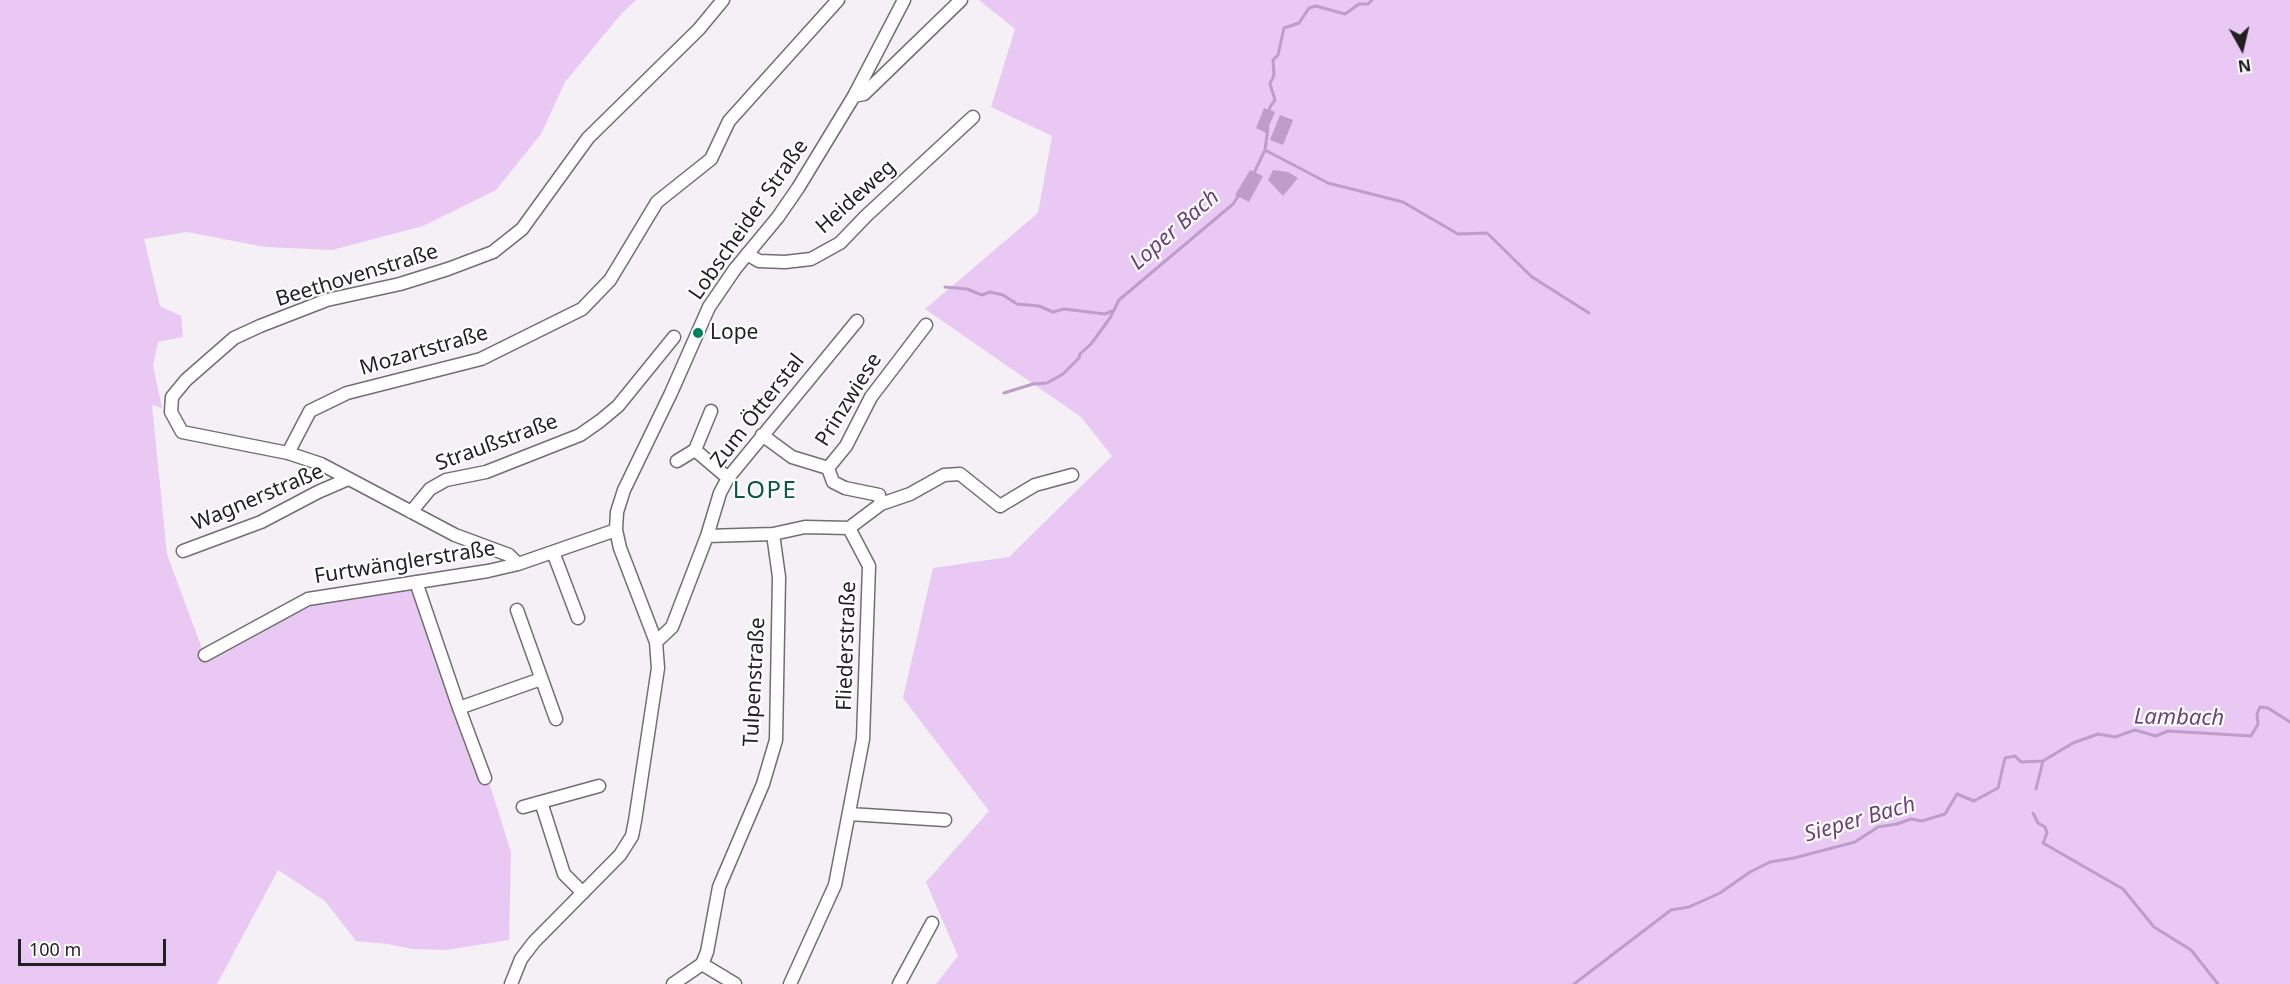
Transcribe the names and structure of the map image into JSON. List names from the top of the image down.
{
  "streets": {
    "street": [
      "Heideweg",
      "Lobscheider Straße",
      "Beethovenstraße",
      "Mozartstraße",
      "Prinzwiese",
      "Zum Ötterstal",
      "Straußstraße",
      "Wagnerstraße",
      "Furtwänglerstraße",
      "Fliederstraße",
      "Tulpenstraße"
    ]
  },
  "crossings": [
    ["Heideweg", "Lobscheider Straße"],
    ["Beethovenstraße", "Mozartstraße"],
    ["Beethovenstraße", "Straußstraße"],
    ["Beethovenstraße", "Wagnerstraße"],
    ["Beethovenstraße", "Furtwänglerstraße"]
  ],
  "districts": ["LOPE"],
  "water": ["Loper Bach", "Lambach", "Sieper Bach"],
  "places": ["Lope"],
  "scale_bar": "100 m",
  "north": "bottom"
}
